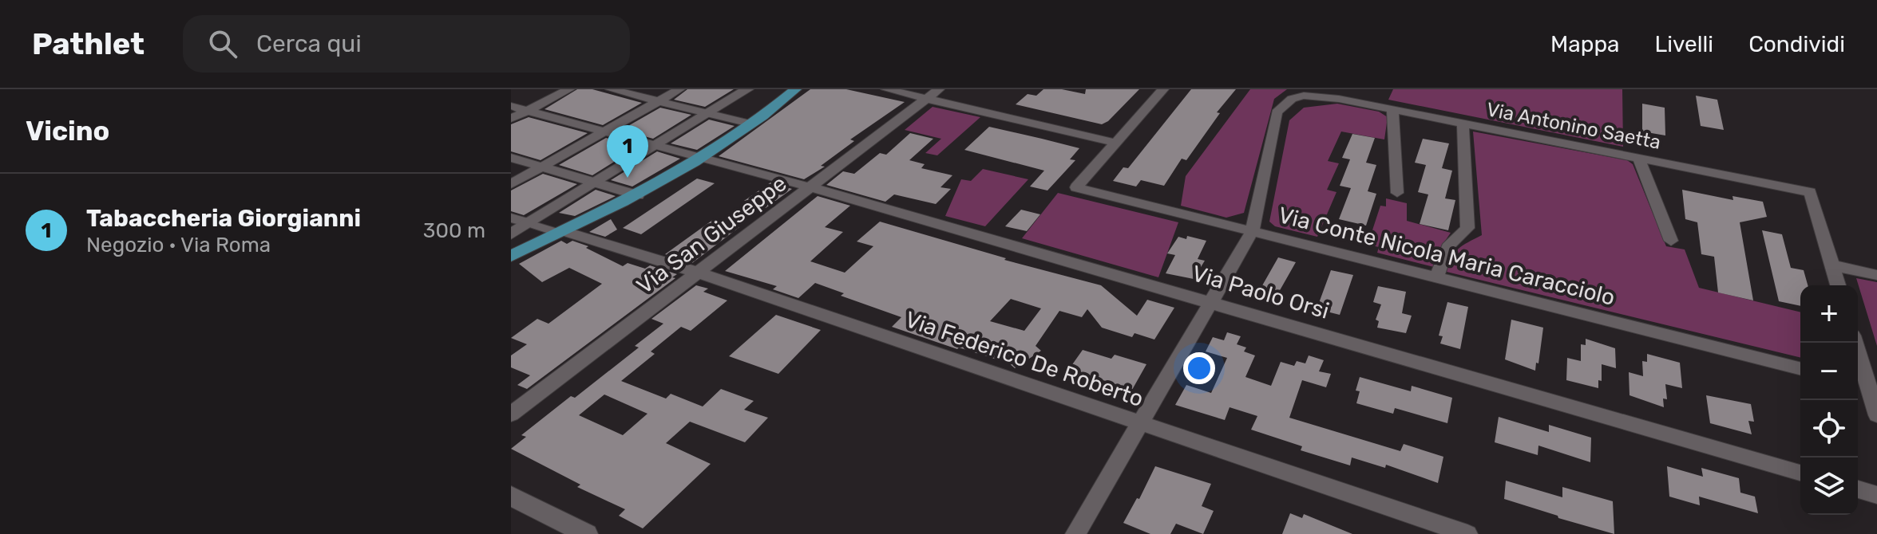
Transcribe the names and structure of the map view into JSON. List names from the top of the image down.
{
  "streets": {
    "street": [
      "Via Antonino Saetta",
      "Via San Giuseppe",
      "Via Conte Nicola Maria Caracciolo",
      "Via Paolo Orsi",
      "Via Federico De Roberto"
    ]
  },
  "crossings": [
    ["Via San Giuseppe", "Via Paolo Orsi"],
    ["Via San Giuseppe", "Via Federico De Roberto"]
  ],
  "page": {
    "header": "Pathlet",
    "search": "Cerca qui",
    "nav": ["Mappa", "Livelli", "Condividi"],
    "heading": "Vicino",
    "pins": "1",
    "list": [
      {
        "mark": "1",
        "name": "Tabaccheria Giorgianni",
        "note": "Negozio · Via Roma",
        "value": "300 m"
      }
    ],
    "map_buttons": ["+", "−"]
  }
}
